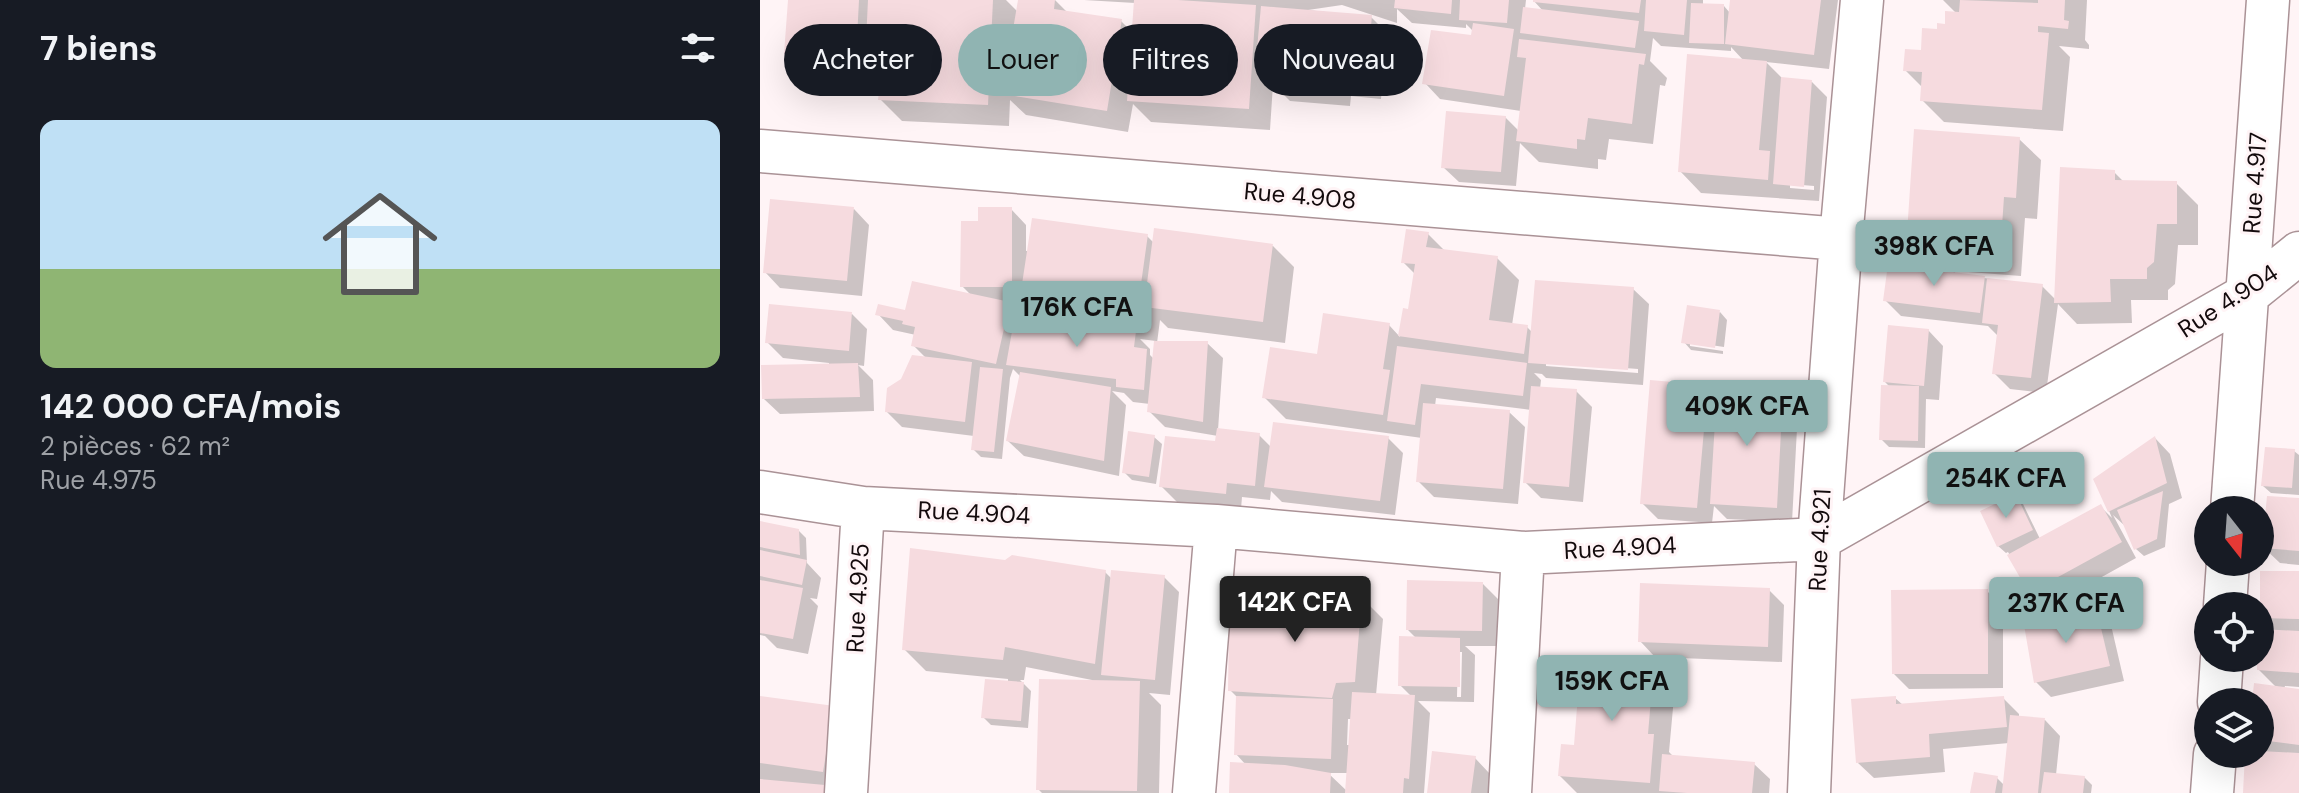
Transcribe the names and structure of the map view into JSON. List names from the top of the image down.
{
  "streets": {
    "street": [
      "Rue 4.917",
      "Rue 4.908",
      "Rue 4.904",
      "Rue 4.921",
      "Rue 4.925"
    ]
  },
  "crossings": [
    ["Rue 4.917", "Rue 4.904"],
    ["Rue 4.908", "Rue 4.921"],
    ["Rue 4.904", "Rue 4.921"],
    ["Rue 4.904", "Rue 4.925"]
  ],
  "north": "bottom",
  "page": {
    "heading": "7 biens",
    "chip": [
      "Acheter",
      "Louer",
      "Filtres",
      "Nouveau"
    ],
    "list": [
      {
        "name": "142 000 CFA/mois",
        "note": "2 pièces · 62 m² · Rue 4.975"
      }
    ],
    "price": [
      "398K CFA",
      "176K CFA",
      "409K CFA",
      "254K CFA",
      "142K CFA",
      "237K CFA",
      "159K CFA"
    ]
  }
}
